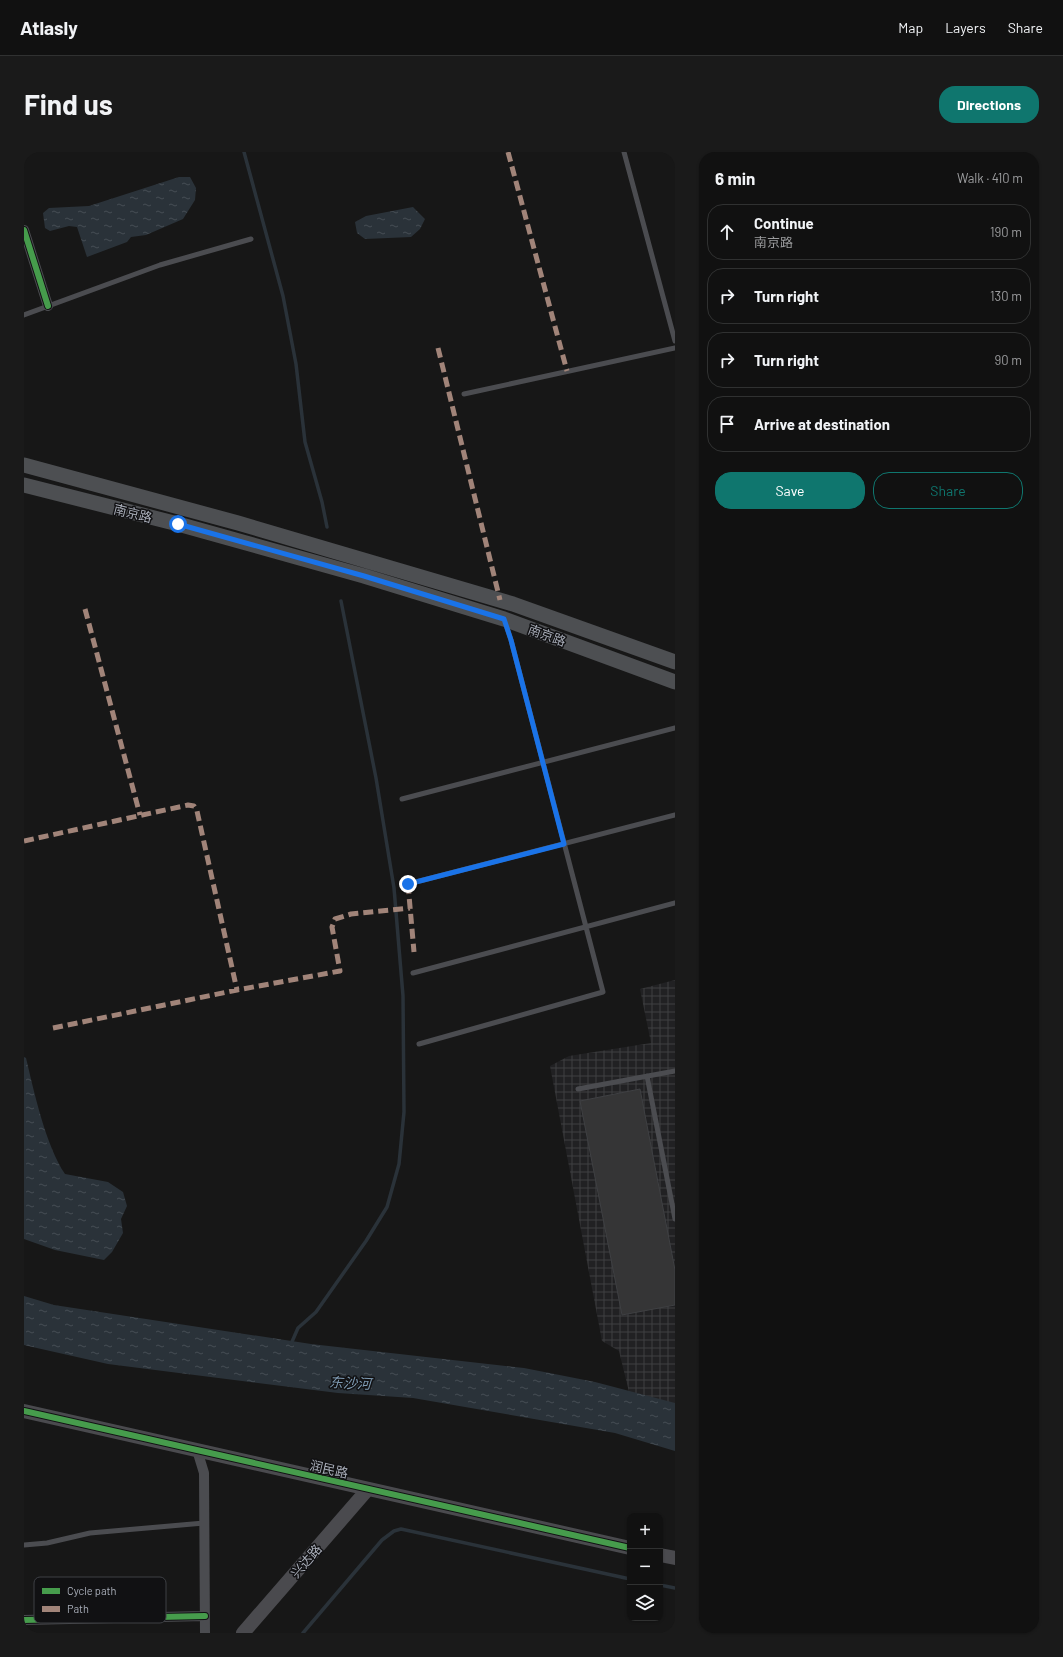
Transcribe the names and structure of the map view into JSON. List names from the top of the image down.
{
  "streets": {
    "main road": ["南京路"],
    "street": ["润民路", "兴达路"]
  },
  "crossings": [
    ["润民路", "兴达路"]
  ],
  "water": ["东沙河"],
  "legend": ["Cycle path", "Path"],
  "page": {
    "header": "Atlasly",
    "nav": ["Map", "Layers", "Share"],
    "buttons": [
      "Directions",
      ["Save", "Share"]
    ],
    "title": "Find us",
    "heading": ["6 min", "Walk · 410 m"],
    "list": [
      ["Continue", "南京路", "190 m"],
      ["Turn right", "130 m"],
      ["Turn right", "90 m"],
      "Arrive at destination"
    ],
    "map_buttons": ["+", "−"]
  }
}
